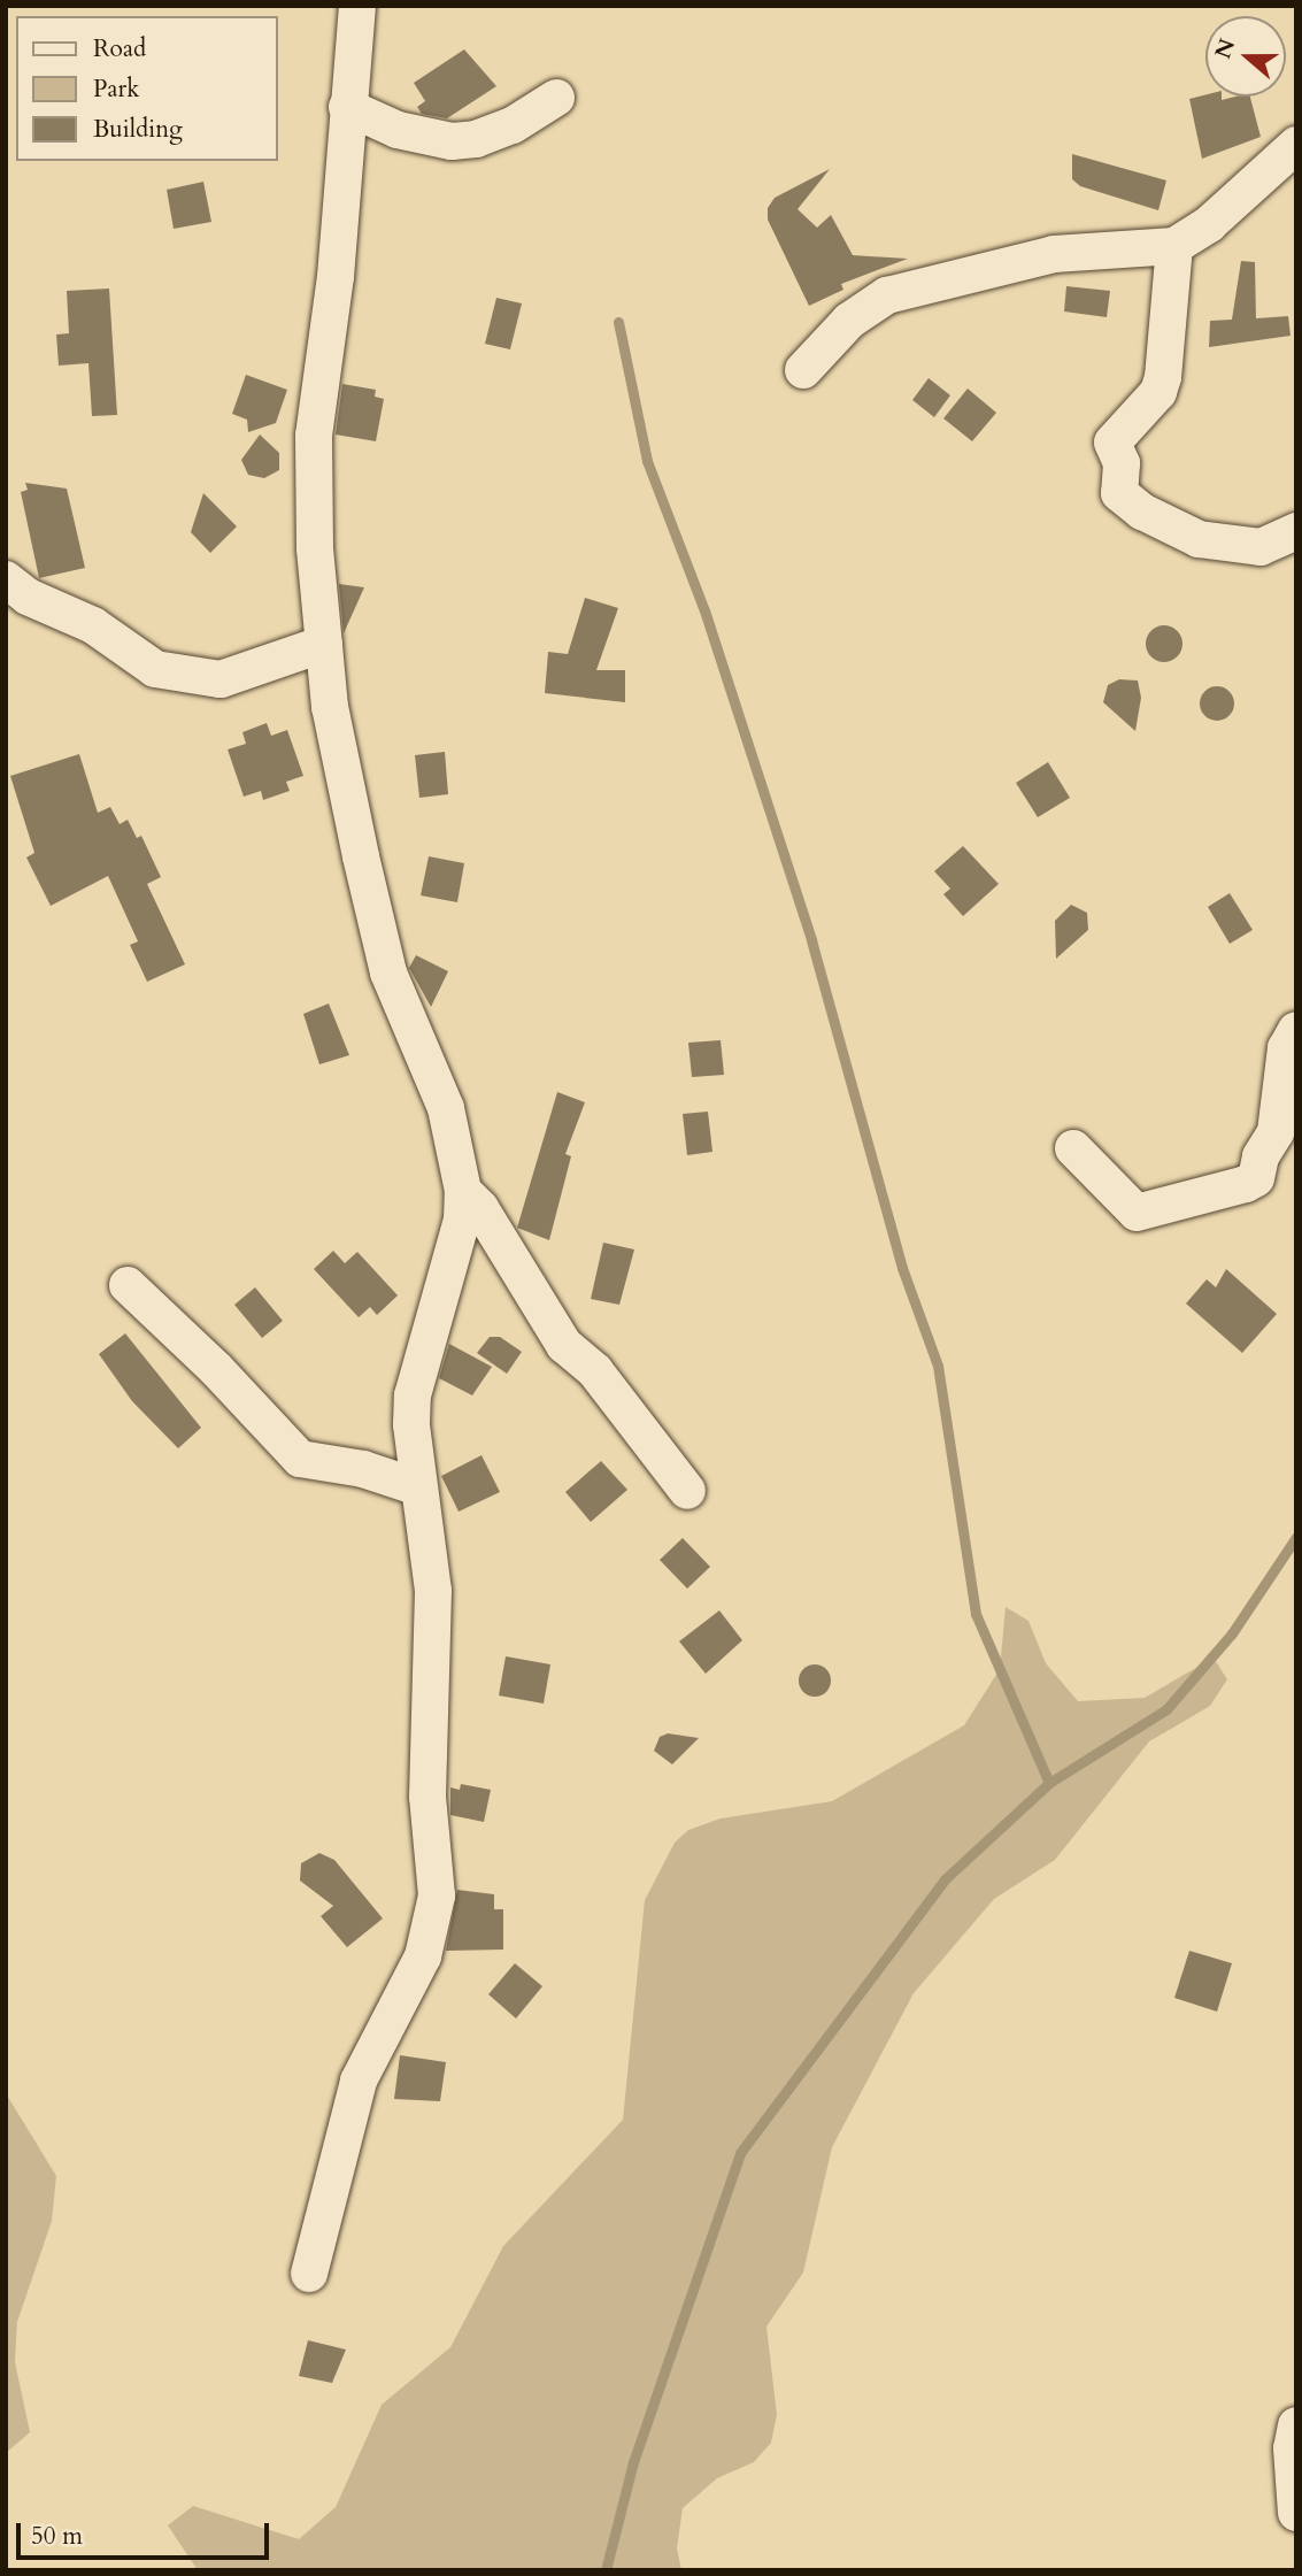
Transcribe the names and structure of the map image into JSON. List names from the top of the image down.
{
  "legend": ["Road", "Park", "Building"],
  "scale_bar": "50 m",
  "north": "left"
}
